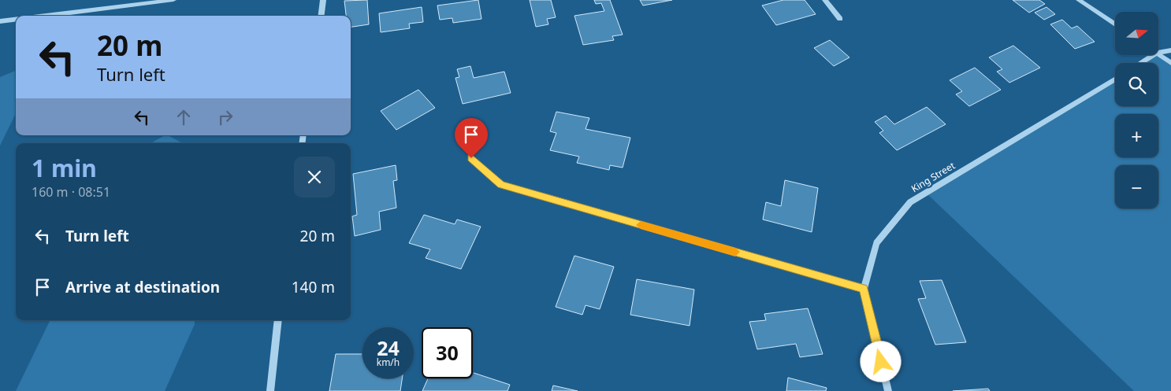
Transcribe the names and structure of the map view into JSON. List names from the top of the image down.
{
  "streets": {
    "street": ["King Street"]
  },
  "north": "right",
  "page": {
    "map_buttons": ["+", "−"],
    "turn": ["20 m", "Turn left"],
    "heading": ["1 min", "160 m · 08:51"],
    "list": [
      {
        "name": "Turn left",
        "value": "20 m"
      },
      {
        "name": "Arrive at destination",
        "value": "140 m"
      }
    ],
    "speed": "24 km/h",
    "limit": "30"
  }
}
